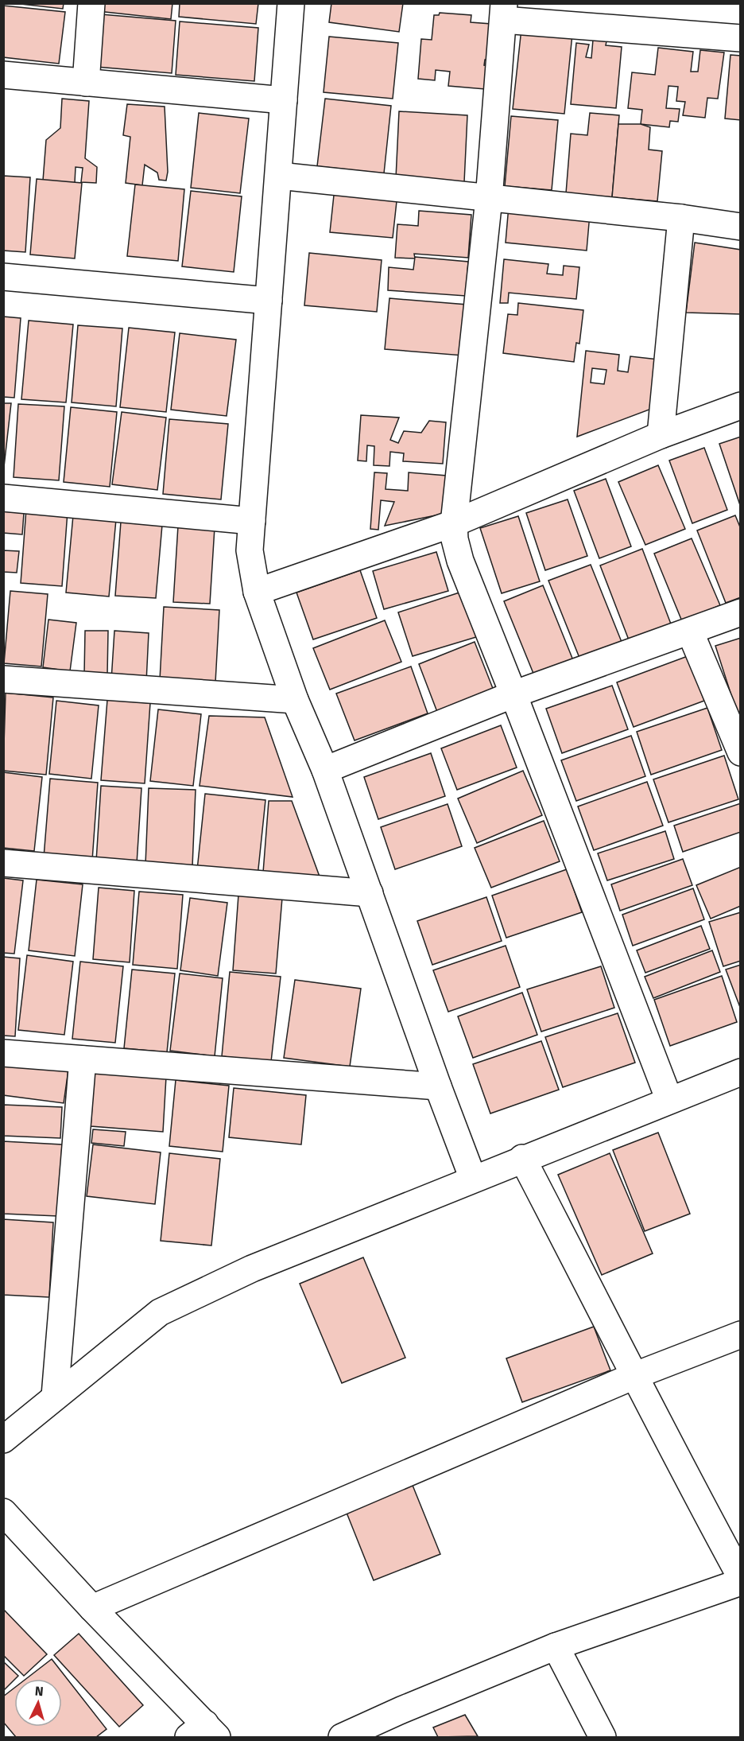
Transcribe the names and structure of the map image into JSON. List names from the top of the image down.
{
  "north": "top"
}
